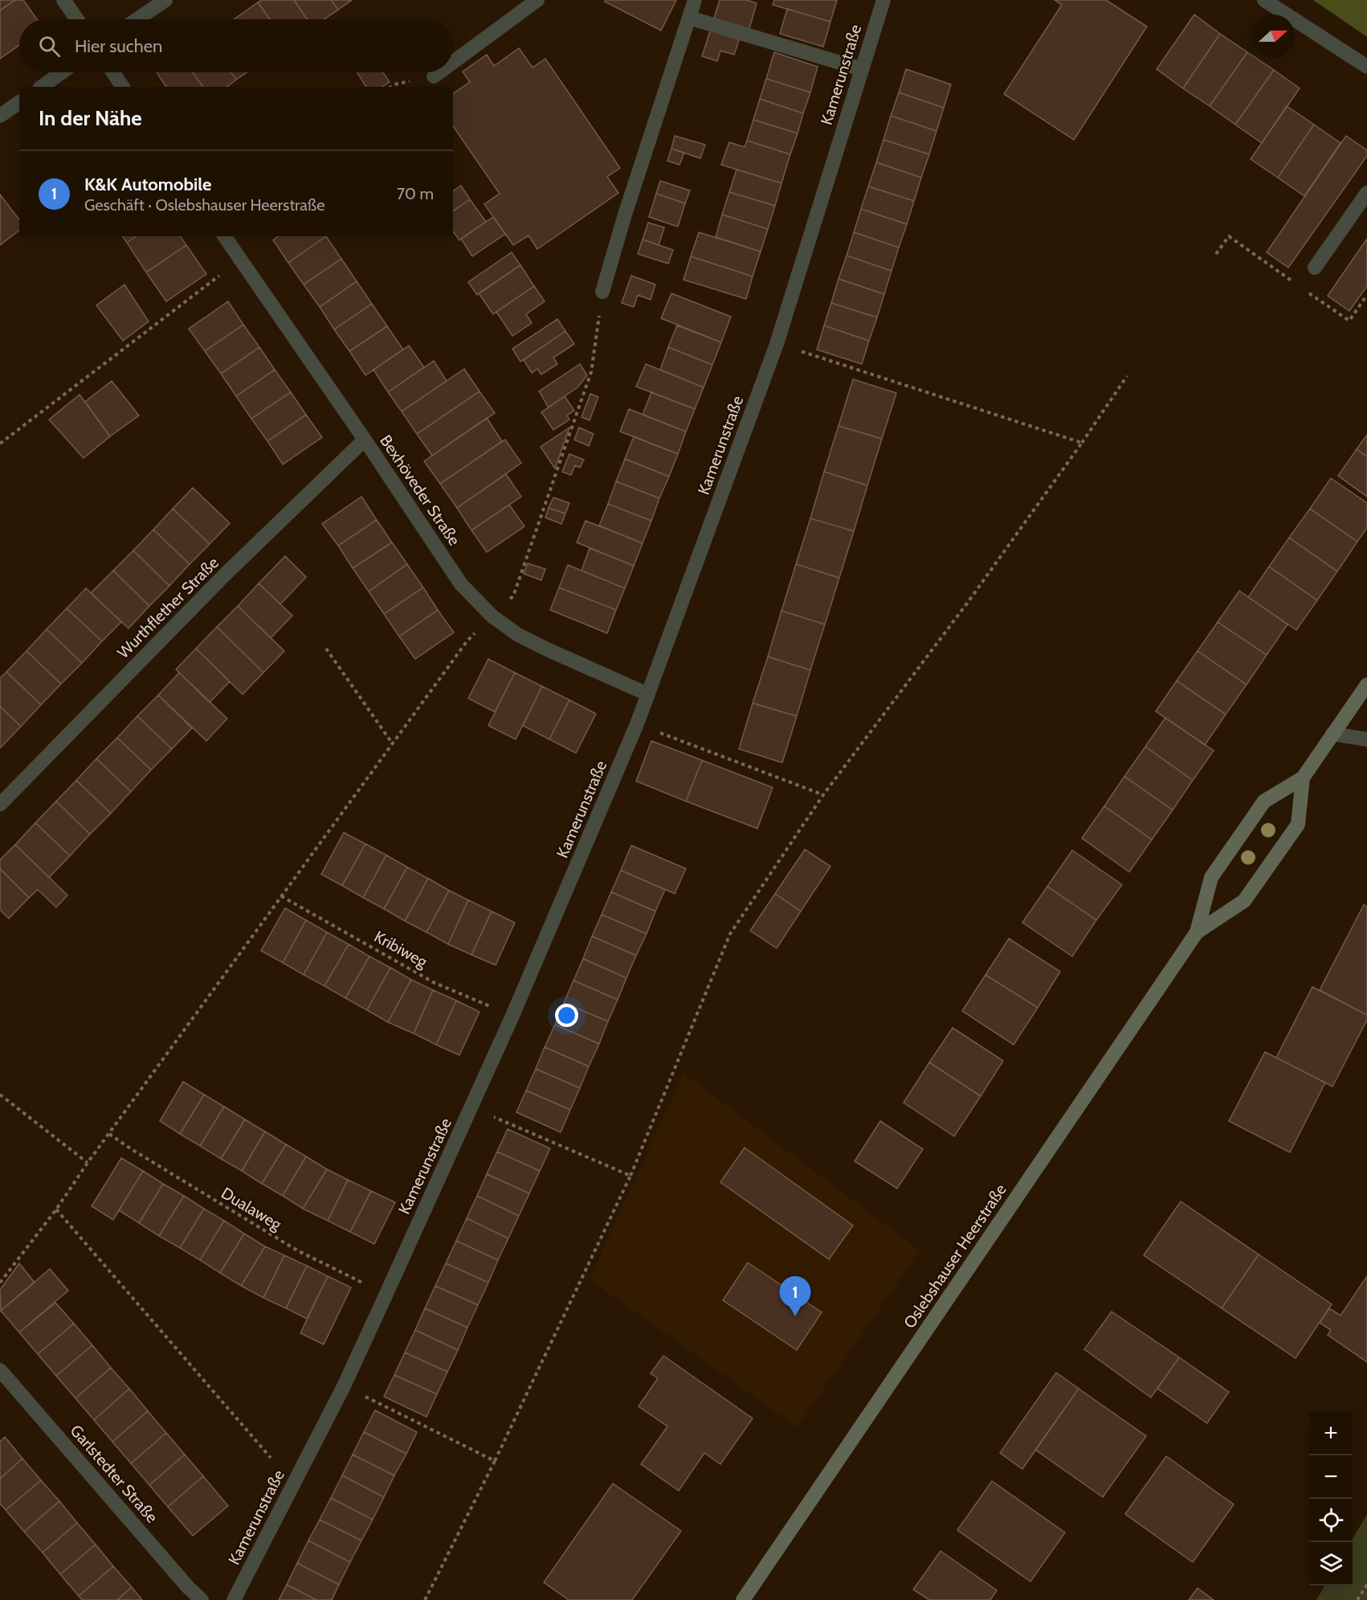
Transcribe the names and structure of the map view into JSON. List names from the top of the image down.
{
  "streets": {
    "main road": ["Oslebshauser Heerstraße"],
    "street": [
      "Kamerunstraße",
      "Bexhöveder Straße",
      "Wurthflether Straße",
      "Garlstedter Straße"
    ],
    "path": ["Kribiweg", "Dualaweg"]
  },
  "crossings": [
    ["Kamerunstraße", "Bexhöveder Straße"],
    ["Kamerunstraße", "Kribiweg"],
    ["Kamerunstraße", "Dualaweg"],
    ["Bexhöveder Straße", "Wurthflether Straße"]
  ],
  "north": "right",
  "page": {
    "search": "Hier suchen",
    "heading": "In der Nähe",
    "list": [
      {
        "mark": "1",
        "name": "K&K Automobile",
        "note": "Geschäft · Oslebshauser Heerstraße",
        "value": "70 m"
      }
    ],
    "pins": "1",
    "map_buttons": ["+", "−"]
  }
}
